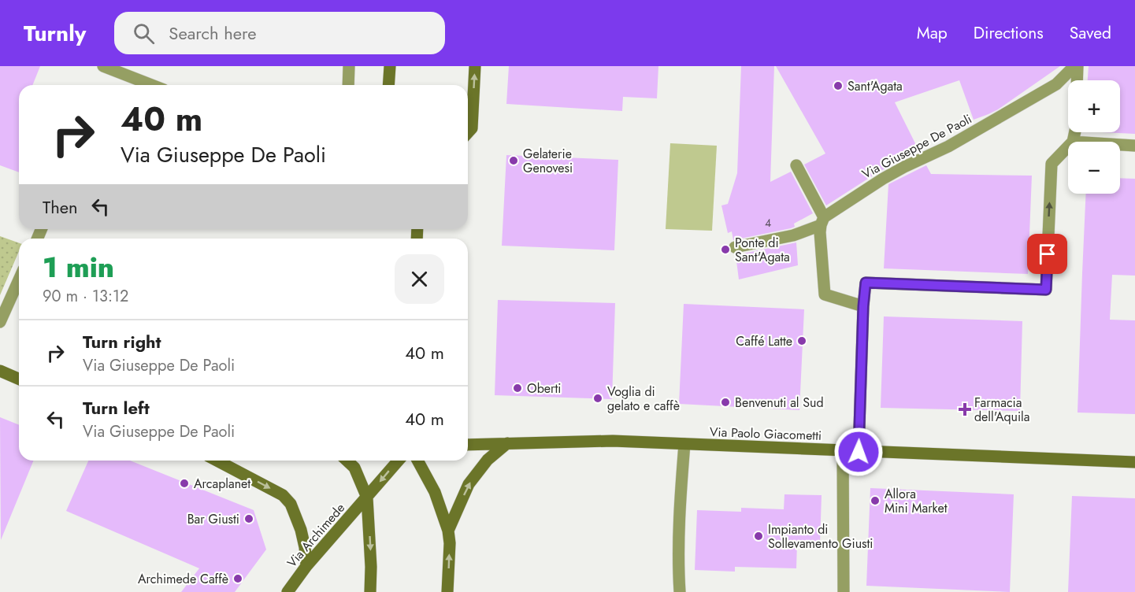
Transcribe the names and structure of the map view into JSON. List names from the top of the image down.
{
  "streets": {
    "street": ["Via Giuseppe De Paoli", "Via Paolo Giacometti", "Via Archimede"]
  },
  "places": {
    "other": [
      "Sant'Agata",
      "Gelaterie Genovesi",
      "Ponte di Sant'Agata",
      "Caffé Latte",
      "Oberti",
      "Voglia di gelato e caffè",
      "Benvenuti al Sud",
      "Arcaplanet",
      "Allora Mini Market",
      "Bar Giusti",
      "Impianto di Sollevamento Giusti",
      "Archimede Caffè"
    ],
    "health": ["Farmacia dell'Aquila"]
  },
  "house_numbers": ["4"],
  "page": {
    "header": "Turnly",
    "search": "Search here",
    "nav": ["Map", "Directions", "Saved"],
    "map_buttons": ["+", "−"],
    "turn": ["40 m", "Via Giuseppe De Paoli"],
    "then": "Then",
    "heading": ["1 min", "90 m · 13:12"],
    "list": [
      {
        "name": "Turn right",
        "note": "Via Giuseppe De Paoli",
        "value": "40 m"
      },
      {
        "name": "Turn left",
        "note": "Via Giuseppe De Paoli",
        "value": "40 m"
      }
    ]
  }
}
